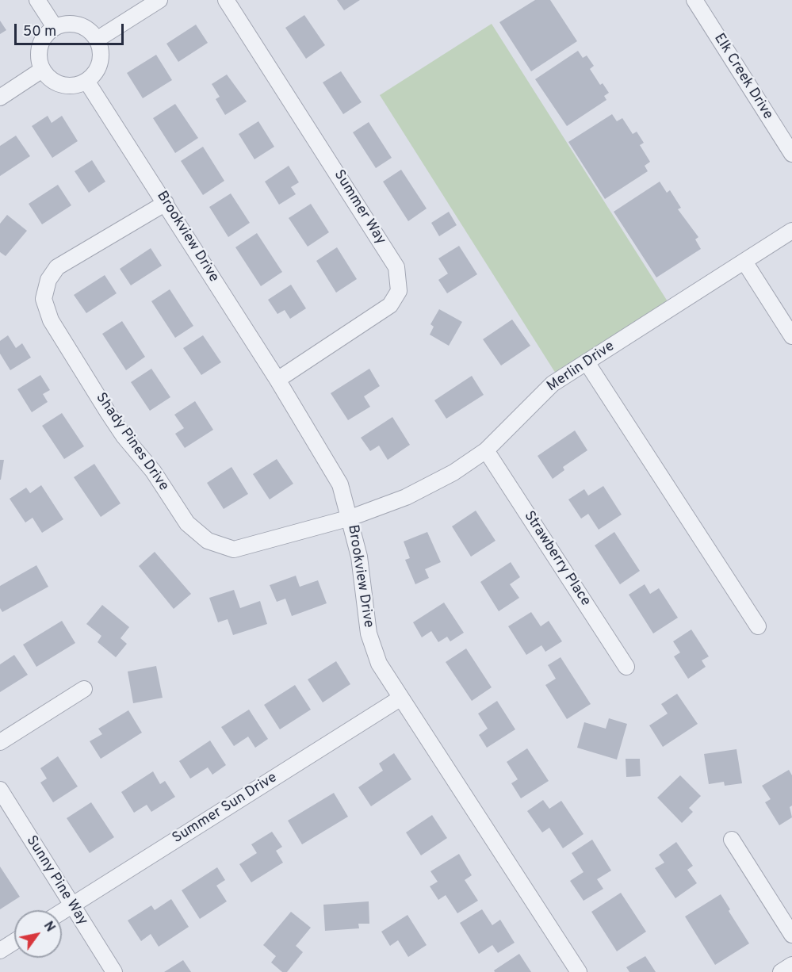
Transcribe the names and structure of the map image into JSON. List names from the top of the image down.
{
  "streets": {
    "street": [
      "Elk Creek Drive",
      "Summer Way",
      "Brookview Drive",
      "Merlin Drive",
      "Shady Pines Drive",
      "Strawberry Place",
      "Summer Sun Drive",
      "Sunny Pine Way"
    ]
  },
  "crossings": [
    ["Summer Way", "Brookview Drive"],
    ["Brookview Drive", "Merlin Drive"],
    ["Brookview Drive", "Shady Pines Drive"],
    ["Brookview Drive", "Summer Sun Drive"],
    ["Merlin Drive", "Shady Pines Drive"],
    ["Merlin Drive", "Strawberry Place"],
    ["Summer Sun Drive", "Sunny Pine Way"]
  ],
  "scale_bar": "50 m",
  "north": "top right"
}
